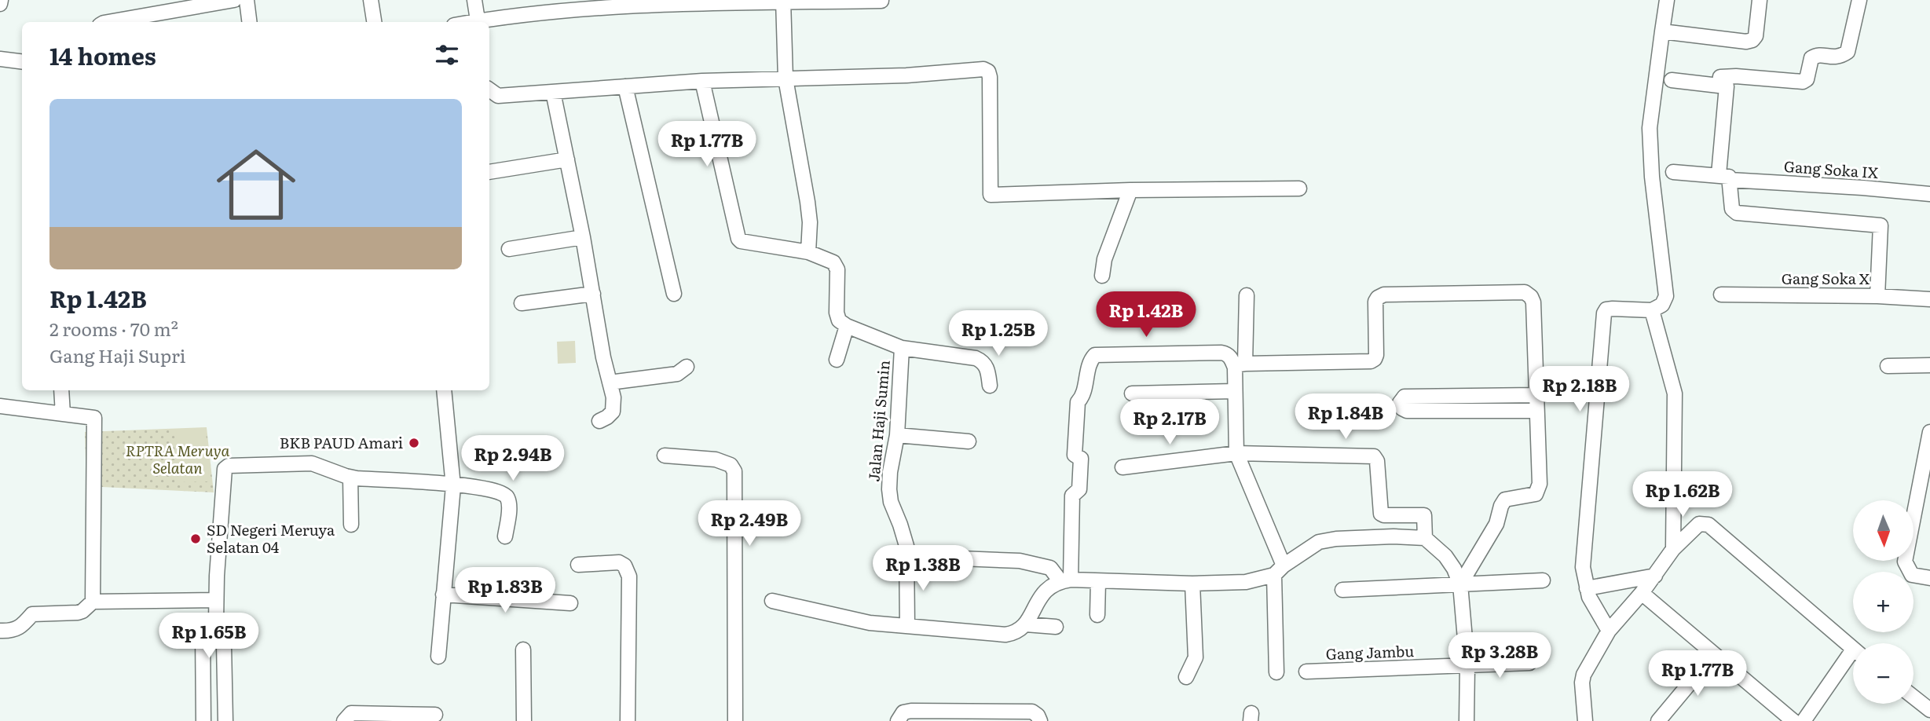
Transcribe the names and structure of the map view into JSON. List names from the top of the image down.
{
  "streets": {
    "street": [
      "Gang Soka IX",
      "Gang Soka X",
      "Jalan Haji Sumin",
      "Gang Jambu"
    ]
  },
  "parks": ["RPTRA Meruya Selatan"],
  "places": ["BKB PAUD Amari", "SD Negeri Meruya Selatan 04"],
  "north": "bottom",
  "page": {
    "heading": "14 homes",
    "list": [
      {
        "name": "Rp 1.42B",
        "note": "2 rooms · 70 m² · Gang Haji Supri"
      }
    ],
    "price": [
      "Rp 1.77B",
      "Rp 1.42B",
      "Rp 1.25B",
      "Rp 2.18B",
      "Rp 1.84B",
      "Rp 2.17B",
      "Rp 2.94B",
      "Rp 1.62B",
      "Rp 2.49B",
      "Rp 1.38B",
      "Rp 1.83B",
      "Rp 1.65B",
      "Rp 3.28B",
      "Rp 1.77B"
    ],
    "map_buttons": ["+", "−"]
  }
}
